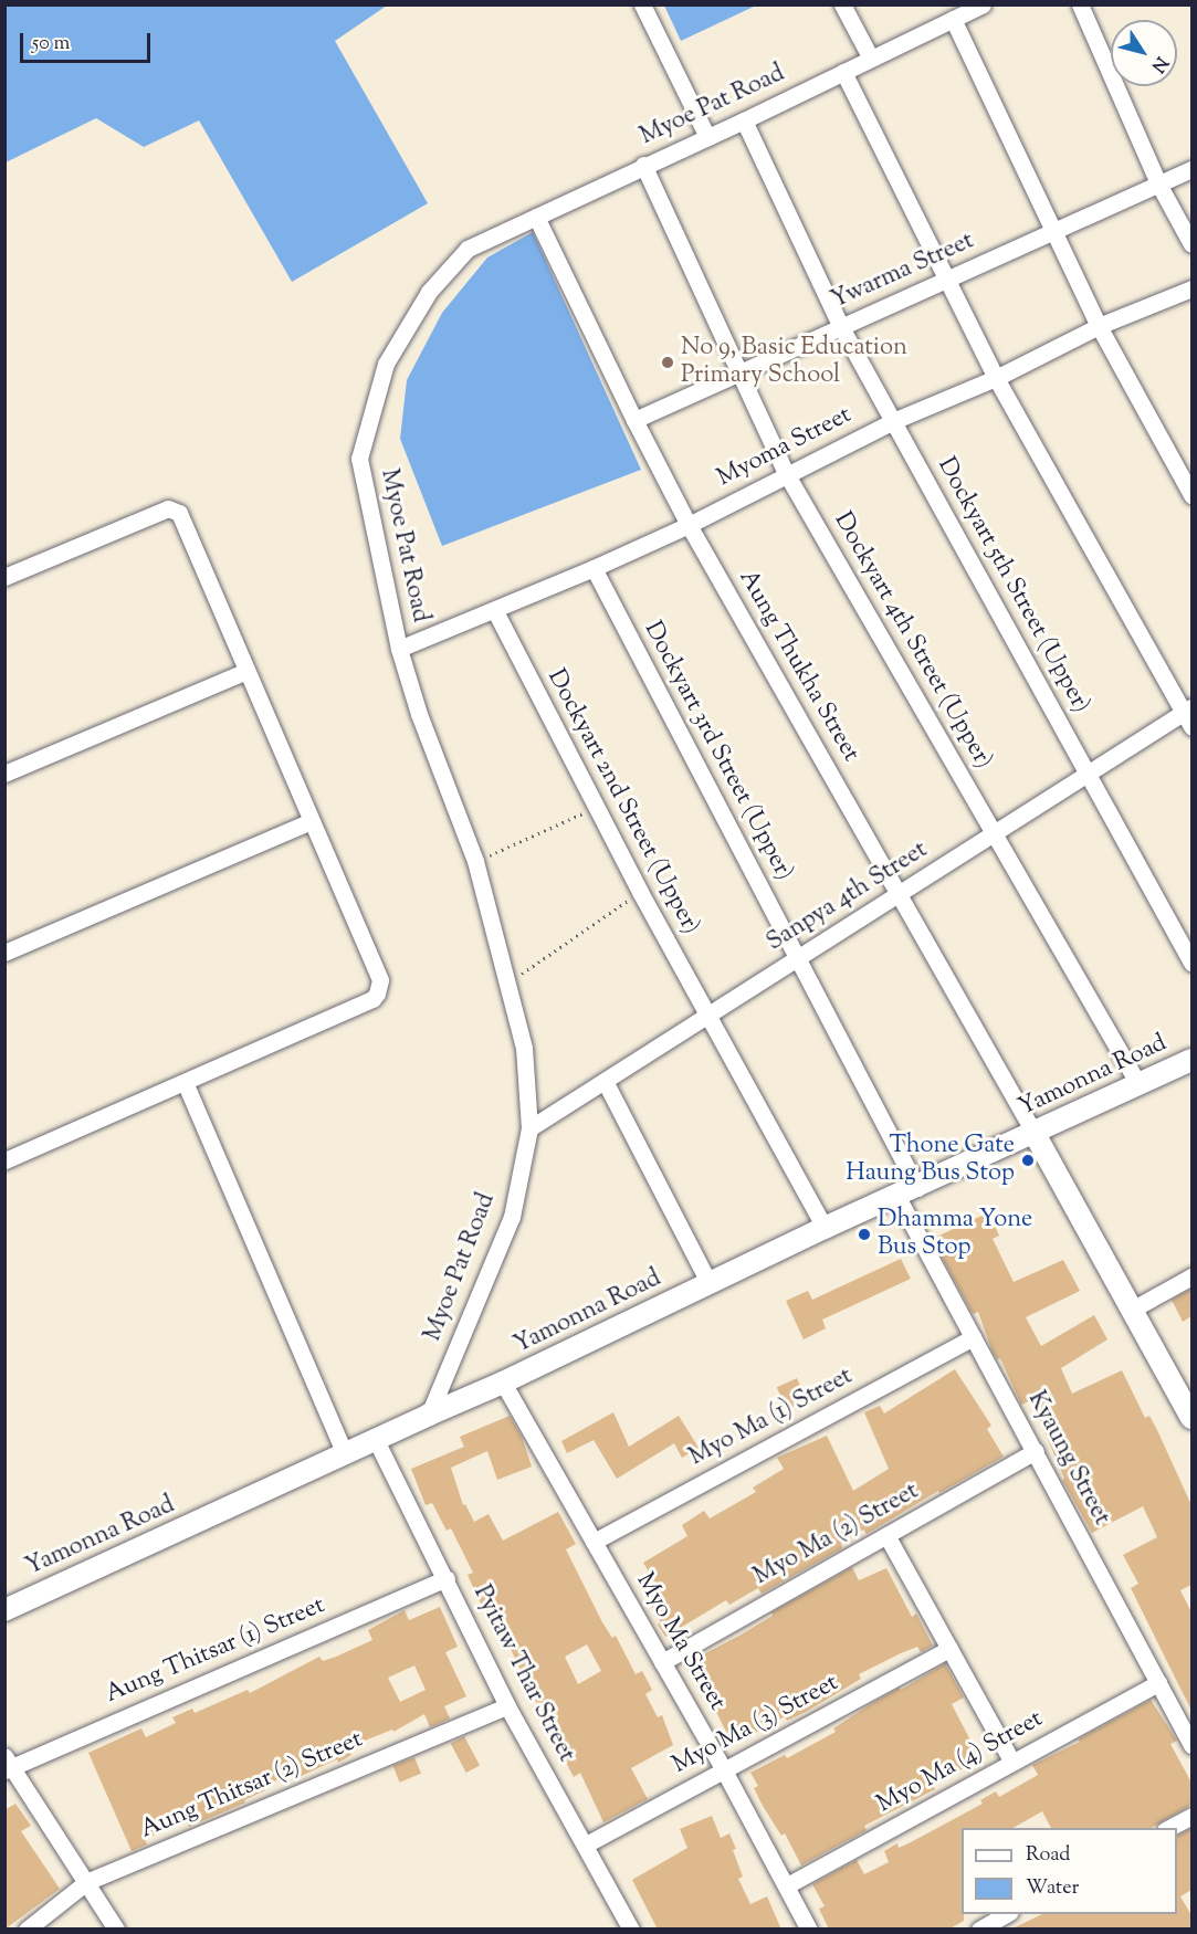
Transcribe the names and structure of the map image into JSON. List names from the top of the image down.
{
  "streets": {
    "main road": ["Yamonna Road"],
    "street": [
      "Myoe Pat Road",
      "Ywarma Street",
      "Myoma Street",
      "Dockyart 5th Street (Upper)",
      "Dockyart 4th Street (Upper)",
      "Aung Thukha Street",
      "Dockyart 3rd Street (Upper)",
      "Dockyart 2nd Street (Upper)",
      "Sanpya 4th Street",
      "Myo Ma (1) Street",
      "Kyaung Street",
      "Myo Ma (2) Street",
      "Myo Ma Street",
      "Aung Thitsar (1) Street",
      "Pyitaw Thar Street",
      "Myo Ma (3) Street",
      "Myo Ma (4) Street",
      "Aung Thitsar (2) Street"
    ]
  },
  "crossings": [
    ["Myoe Pat Road", "Myoma Street"],
    ["Myoe Pat Road", "Dockyart 5th Street (Upper)"],
    ["Myoe Pat Road", "Dockyart 4th Street (Upper)"],
    ["Myoe Pat Road", "Aung Thukha Street"],
    ["Myoe Pat Road", "Sanpya 4th Street"],
    ["Myoe Pat Road", "Yamonna Road"],
    ["Ywarma Street", "Dockyart 5th Street (Upper)"],
    ["Ywarma Street", "Dockyart 4th Street (Upper)"],
    ["Ywarma Street", "Aung Thukha Street"],
    ["Myoma Street", "Dockyart 5th Street (Upper)"],
    ["Myoma Street", "Dockyart 4th Street (Upper)"],
    ["Myoma Street", "Aung Thukha Street"],
    ["Myoma Street", "Dockyart 3rd Street (Upper)"],
    ["Myoma Street", "Dockyart 2nd Street (Upper)"],
    ["Dockyart 5th Street (Upper)", "Sanpya 4th Street"],
    ["Dockyart 4th Street (Upper)", "Sanpya 4th Street"],
    ["Dockyart 4th Street (Upper)", "Yamonna Road"],
    ["Aung Thukha Street", "Sanpya 4th Street"],
    ["Aung Thukha Street", "Yamonna Road"],
    ["Dockyart 3rd Street (Upper)", "Sanpya 4th Street"],
    ["Dockyart 3rd Street (Upper)", "Yamonna Road"],
    ["Dockyart 3rd Street (Upper)", "Kyaung Street"],
    ["Dockyart 2nd Street (Upper)", "Sanpya 4th Street"],
    ["Dockyart 2nd Street (Upper)", "Yamonna Road"],
    ["Yamonna Road", "Kyaung Street"],
    ["Yamonna Road", "Myo Ma Street"],
    ["Yamonna Road", "Pyitaw Thar Street"],
    ["Myo Ma (1) Street", "Kyaung Street"],
    ["Myo Ma (1) Street", "Myo Ma Street"],
    ["Kyaung Street", "Myo Ma (2) Street"],
    ["Kyaung Street", "Myo Ma (4) Street"],
    ["Myo Ma (2) Street", "Myo Ma Street"],
    ["Myo Ma Street", "Myo Ma (3) Street"],
    ["Myo Ma Street", "Myo Ma (4) Street"],
    ["Aung Thitsar (1) Street", "Pyitaw Thar Street"],
    ["Pyitaw Thar Street", "Myo Ma (3) Street"],
    ["Pyitaw Thar Street", "Aung Thitsar (2) Street"]
  ],
  "places": ["No 9, Basic Education Primary School", "Thone Gate Haung Bus Stop", "Dhamma Yone Bus Stop"],
  "legend": ["Road", "Water"],
  "scale_bar": "50 m",
  "north": "bottom right"
}
